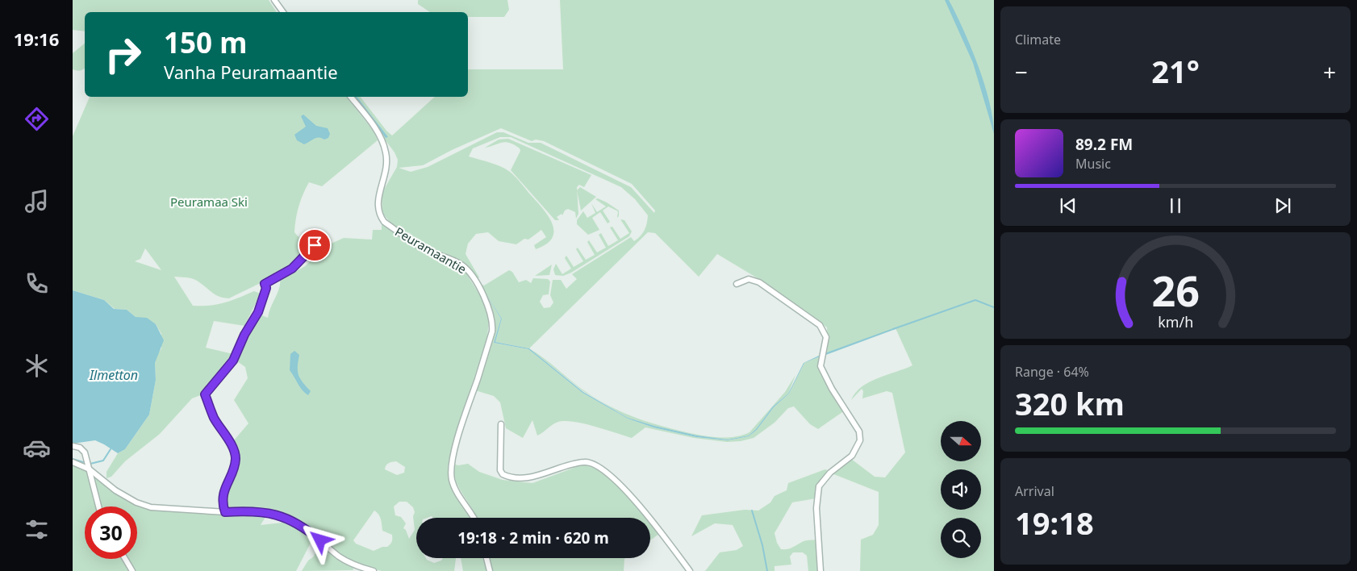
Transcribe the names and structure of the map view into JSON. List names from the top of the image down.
{
  "streets": {
    "street": ["Peuramaantie"]
  },
  "water": ["Ilmetton"],
  "parks": ["Peuramaa Ski"],
  "north": "right",
  "page": {
    "tabs": "19:16",
    "tile": [
      "Climate",
      ["Range · 64%", "320 km"],
      ["Arrival", "19:18"]
    ],
    "turn": ["150 m", "Vanha Peuramaantie"],
    "heat": ["−", "21°", "+"],
    "song": ["89.2 FM", "Music"],
    "limit": "30",
    "trip": "19:18 · 2 min · 620 m",
    "gauge": ["26", "km/h"]
  }
}
